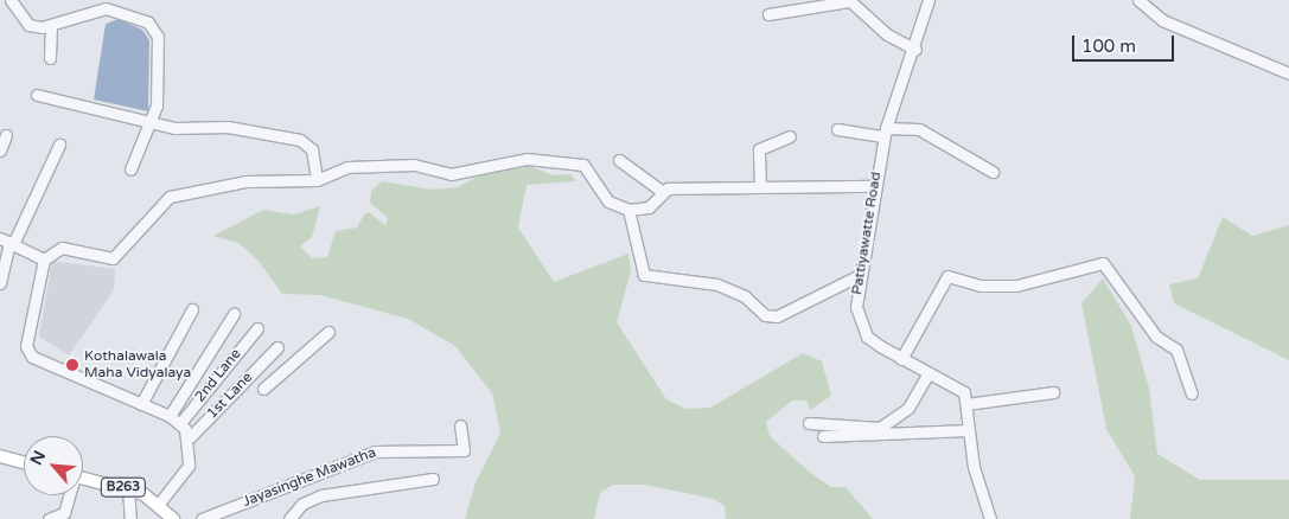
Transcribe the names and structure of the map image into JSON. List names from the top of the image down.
{
  "streets": {
    "main road": ["B263"],
    "street": [
      "Pattiyawatte Road",
      "2nd Lane",
      "1st Lane",
      "Jayasinghe Mawatha"
    ]
  },
  "places": ["Kothalawala Maha Vidyalaya"],
  "scale_bar": "100 m",
  "north": "top left"
}
